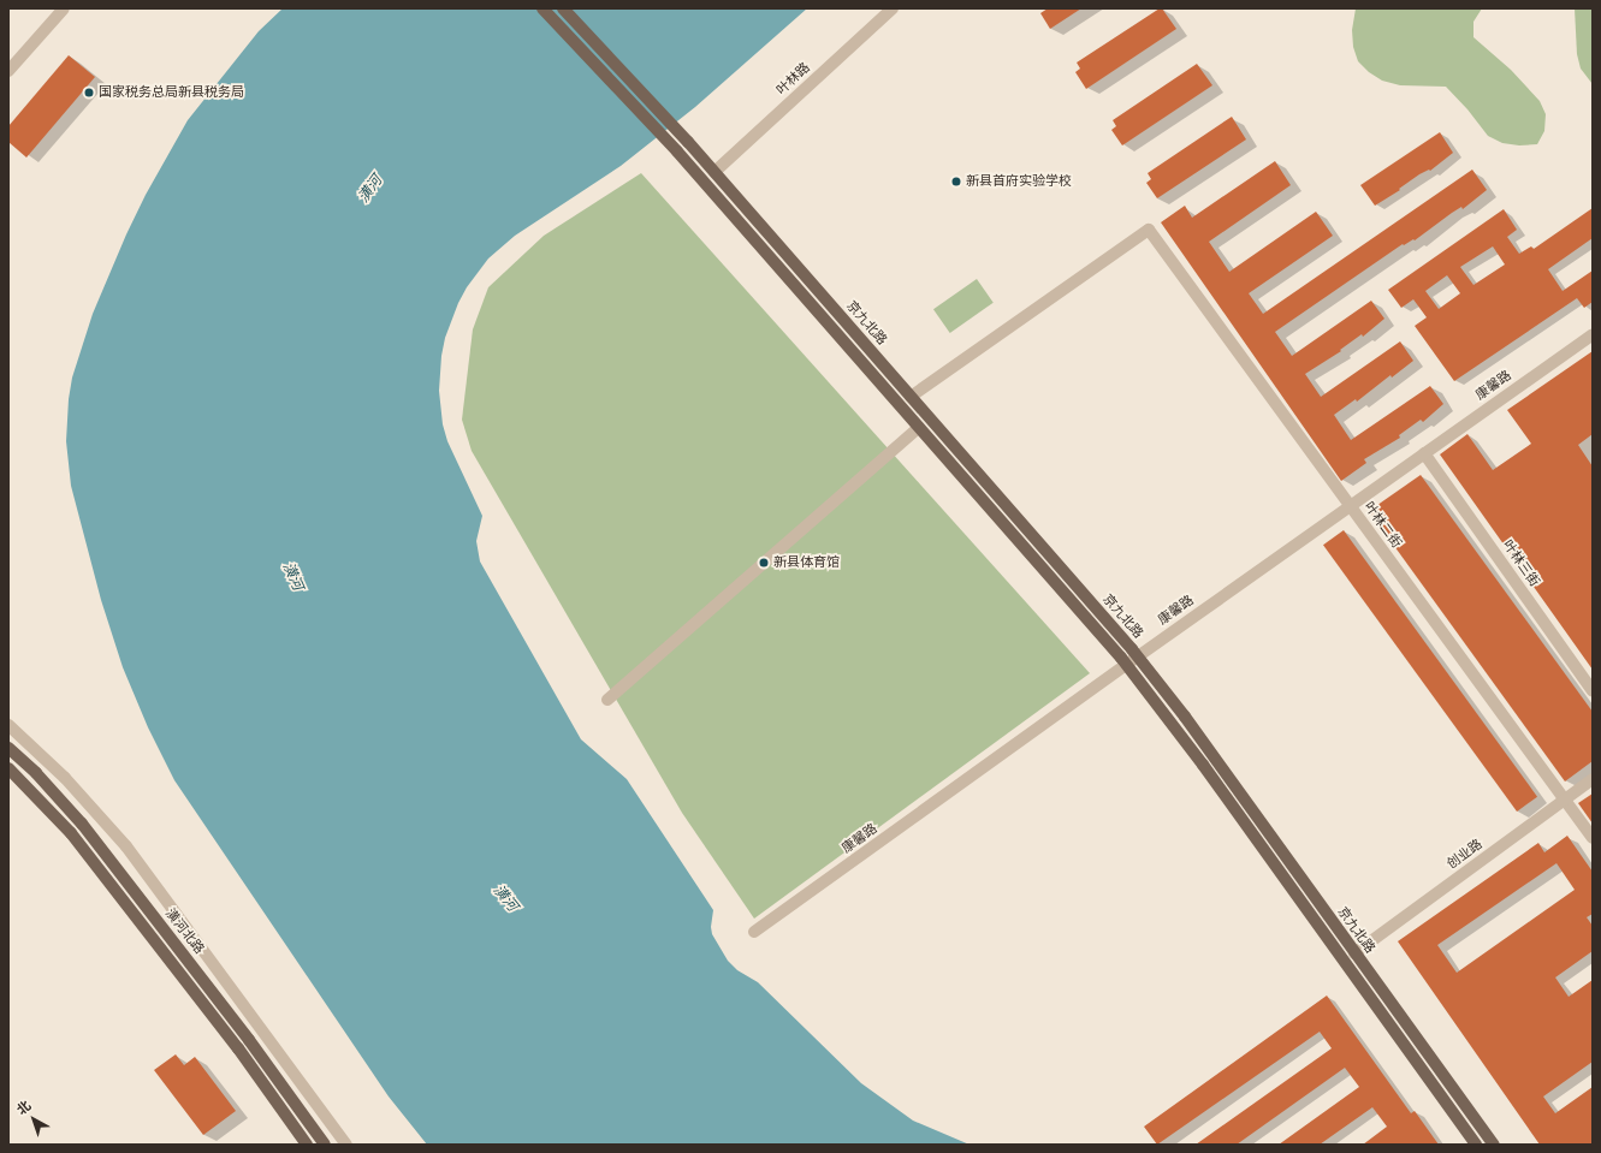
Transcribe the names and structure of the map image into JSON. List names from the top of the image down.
{
  "streets": {
    "main road": ["京九北路", "潢河北路"],
    "street": [
      "叶林路",
      "康馨路",
      "叶林二街",
      "叶林三街",
      "创业路"
    ]
  },
  "crossings": [
    ["叶林路", "京九北路"],
    ["京九北路", "康馨路"],
    ["京九北路", "叶林二街"],
    ["京九北路", "创业路"],
    ["康馨路", "叶林二街"],
    ["康馨路", "叶林三街"],
    ["叶林二街", "创业路"]
  ],
  "water": ["潢河"],
  "places": ["国家税务总局新县税务局", "新县首府实验学校", "新县体育馆"],
  "north": "top left"
}
